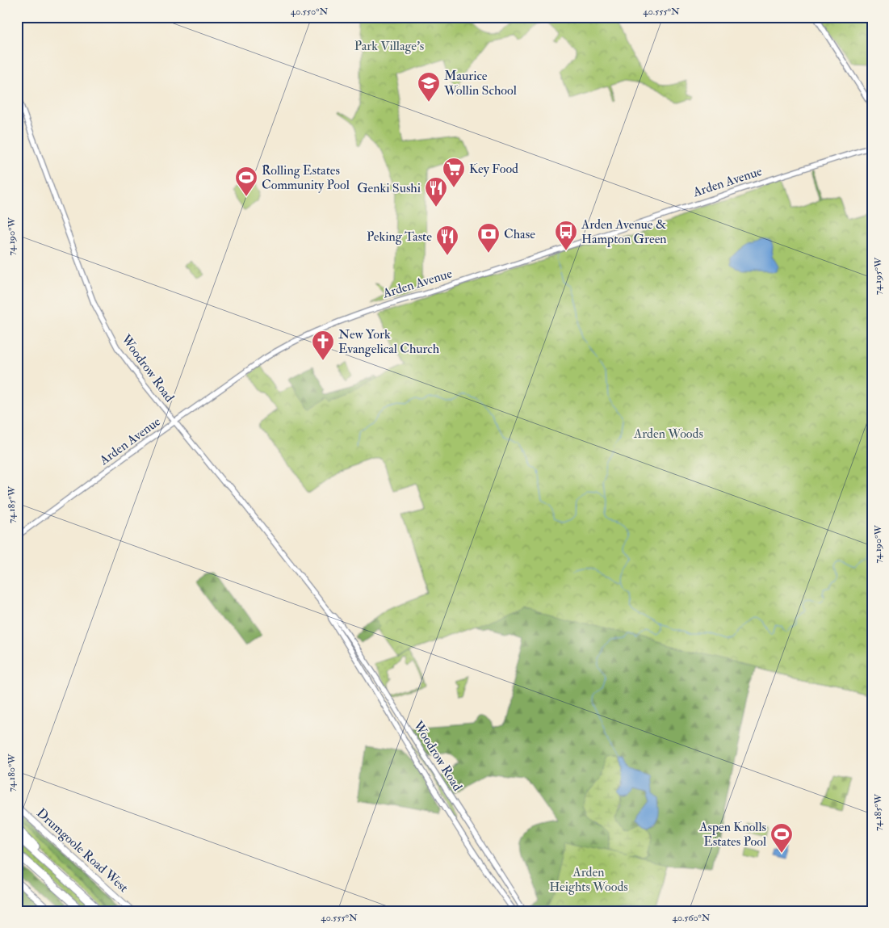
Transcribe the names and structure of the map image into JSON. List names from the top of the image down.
{
  "streets": {
    "main road": ["Drumgoole Road West"],
    "street": ["Arden Avenue", "Woodrow Road"]
  },
  "crossings": [
    ["Arden Avenue", "Woodrow Road"]
  ],
  "parks": ["Park Village's", "Arden Woods", "Arden Heights Woods"],
  "places": {
    "school or university": ["Maurice Wollin School"],
    "supermarket": ["Key Food"],
    "sports": ["Rolling Estates Community Pool", "Aspen Knolls Estates Pool"],
    "restaurant": ["Genki Sushi", "Peking Taste"],
    "bus stop": ["Arden Avenue & Hampton Green"],
    "bank": ["Chase"],
    "church": ["New York Evangelical Church"]
  },
  "coordinates": [
    "40.550°N",
    "40.555°N",
    "74.190°W",
    "74.195°W",
    "74.185°W",
    "74.180°W",
    "40.560°N"
  ]
}
